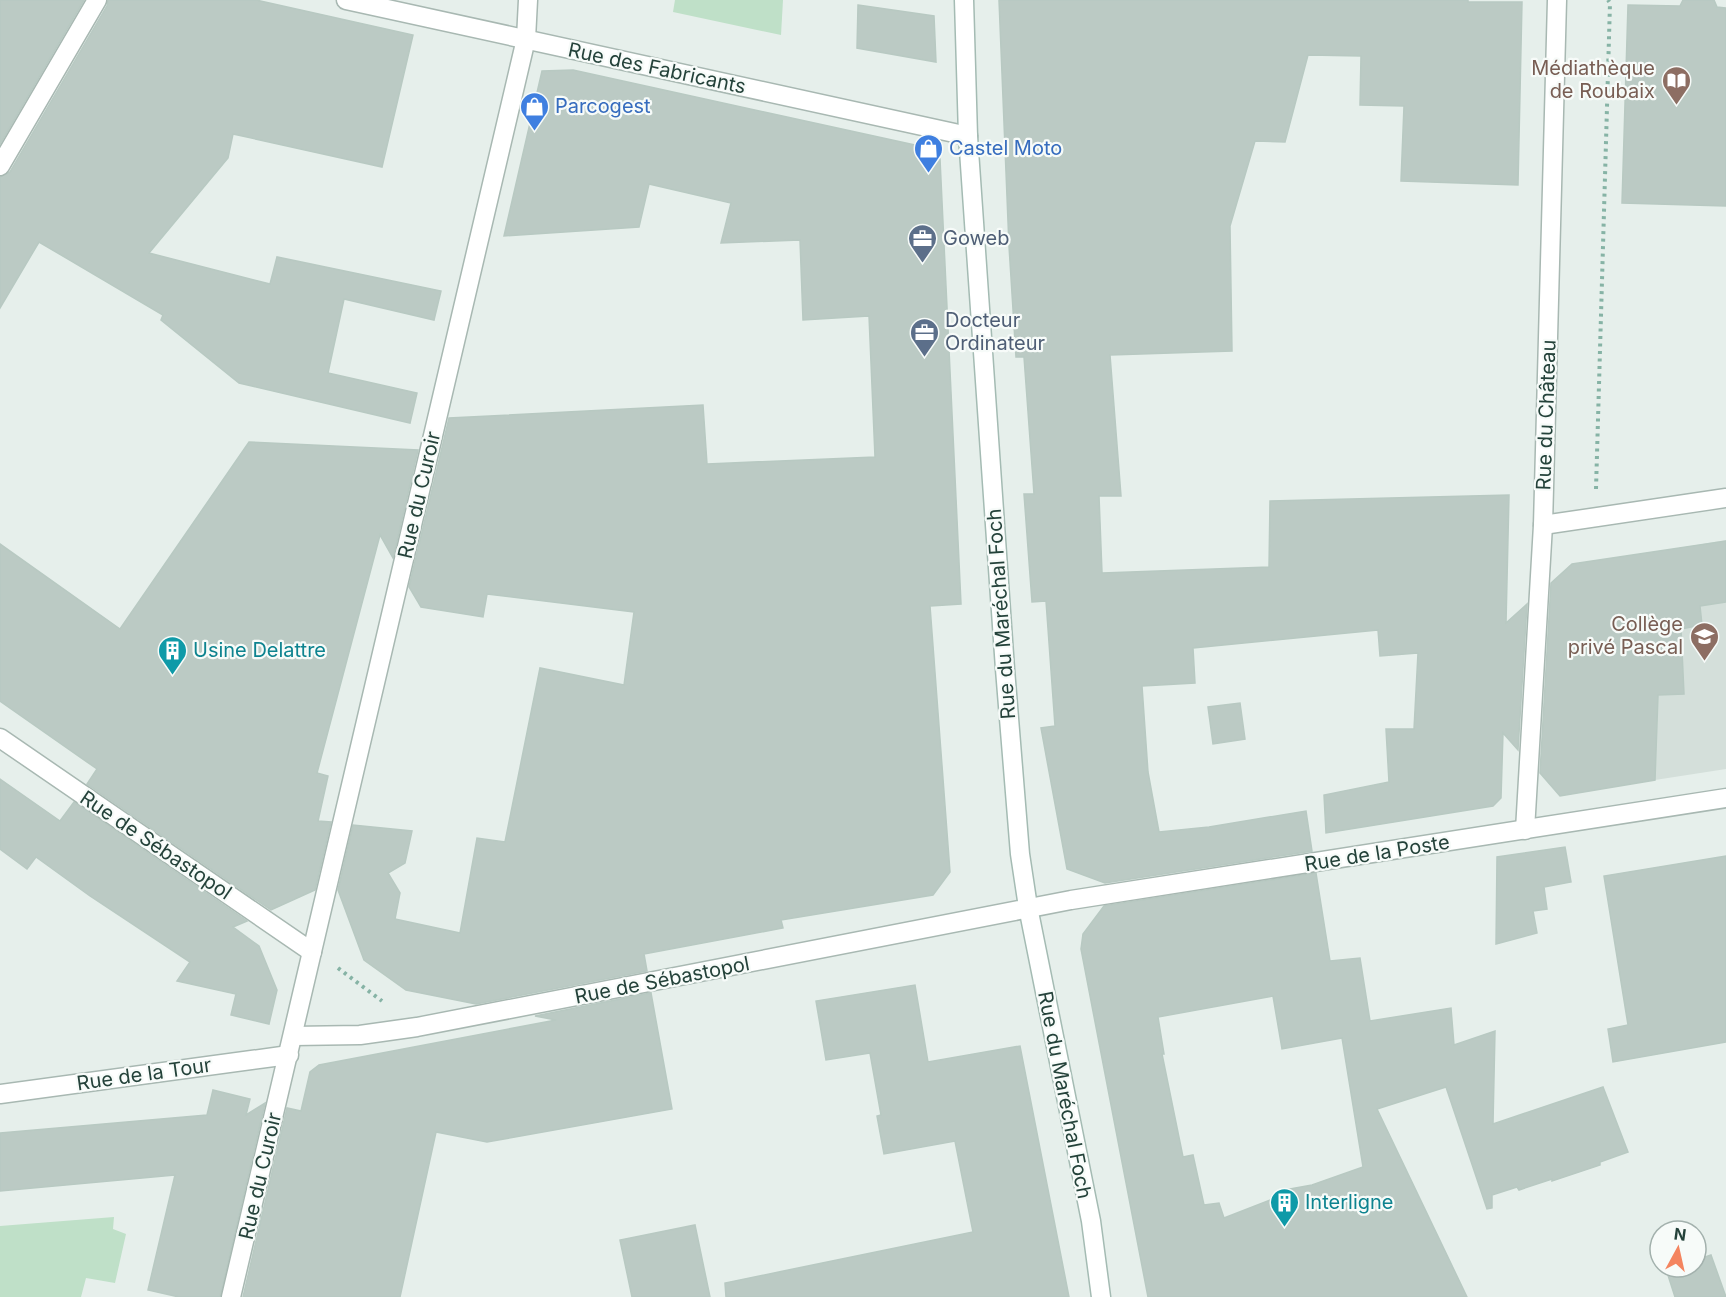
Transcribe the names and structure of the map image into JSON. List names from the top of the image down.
{
  "streets": {
    "street": [
      "Rue des Fabricants",
      "Rue du Château",
      "Rue du Curoir",
      "Rue du Maréchal Foch",
      "Rue de Sébastopol",
      "Rue de la Poste",
      "Rue de la Tour"
    ]
  },
  "crossings": [
    ["Rue des Fabricants", "Rue du Curoir"],
    ["Rue des Fabricants", "Rue du Maréchal Foch"],
    ["Rue du Château", "Rue de la Poste"],
    ["Rue du Curoir", "Rue de Sébastopol"],
    ["Rue du Curoir", "Rue de la Tour"],
    ["Rue du Maréchal Foch", "Rue de Sébastopol"],
    ["Rue du Maréchal Foch", "Rue de la Poste"],
    ["Rue de Sébastopol", "Rue de la Poste"]
  ],
  "places": {
    "library": ["Médiathèque de Roubaix"],
    "shop": ["Parcogest", "Castel Moto"],
    "office": ["Goweb", "Docteur Ordinateur"],
    "school or university": ["Collège privé Pascal"],
    "building": ["Usine Delattre", "Interligne"]
  },
  "north": "top"
}
